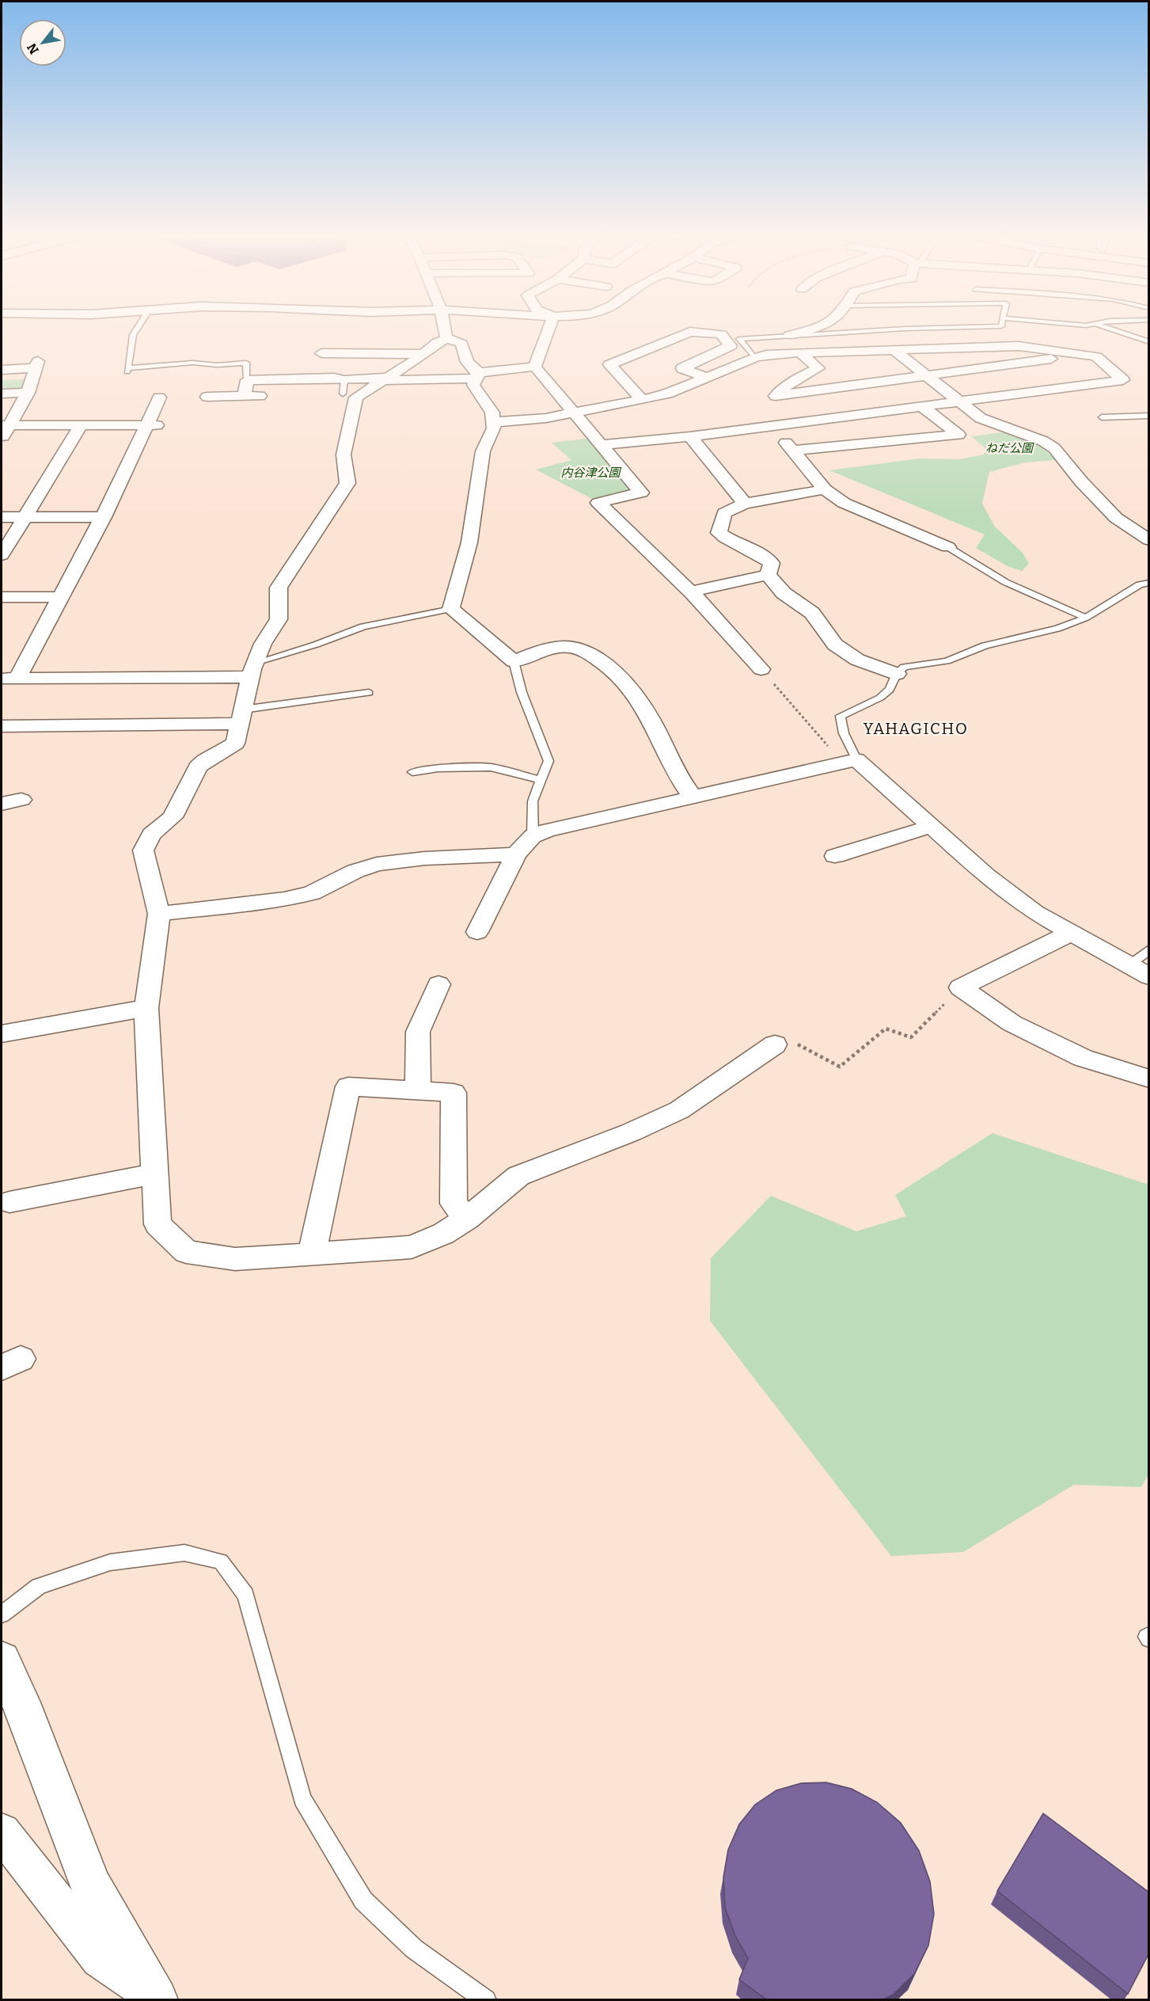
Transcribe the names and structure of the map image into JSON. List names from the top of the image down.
{
  "districts": ["YAHAGICHO"],
  "parks": ["ねだ公園", "内谷津公園"],
  "north": "bottom left"
}
